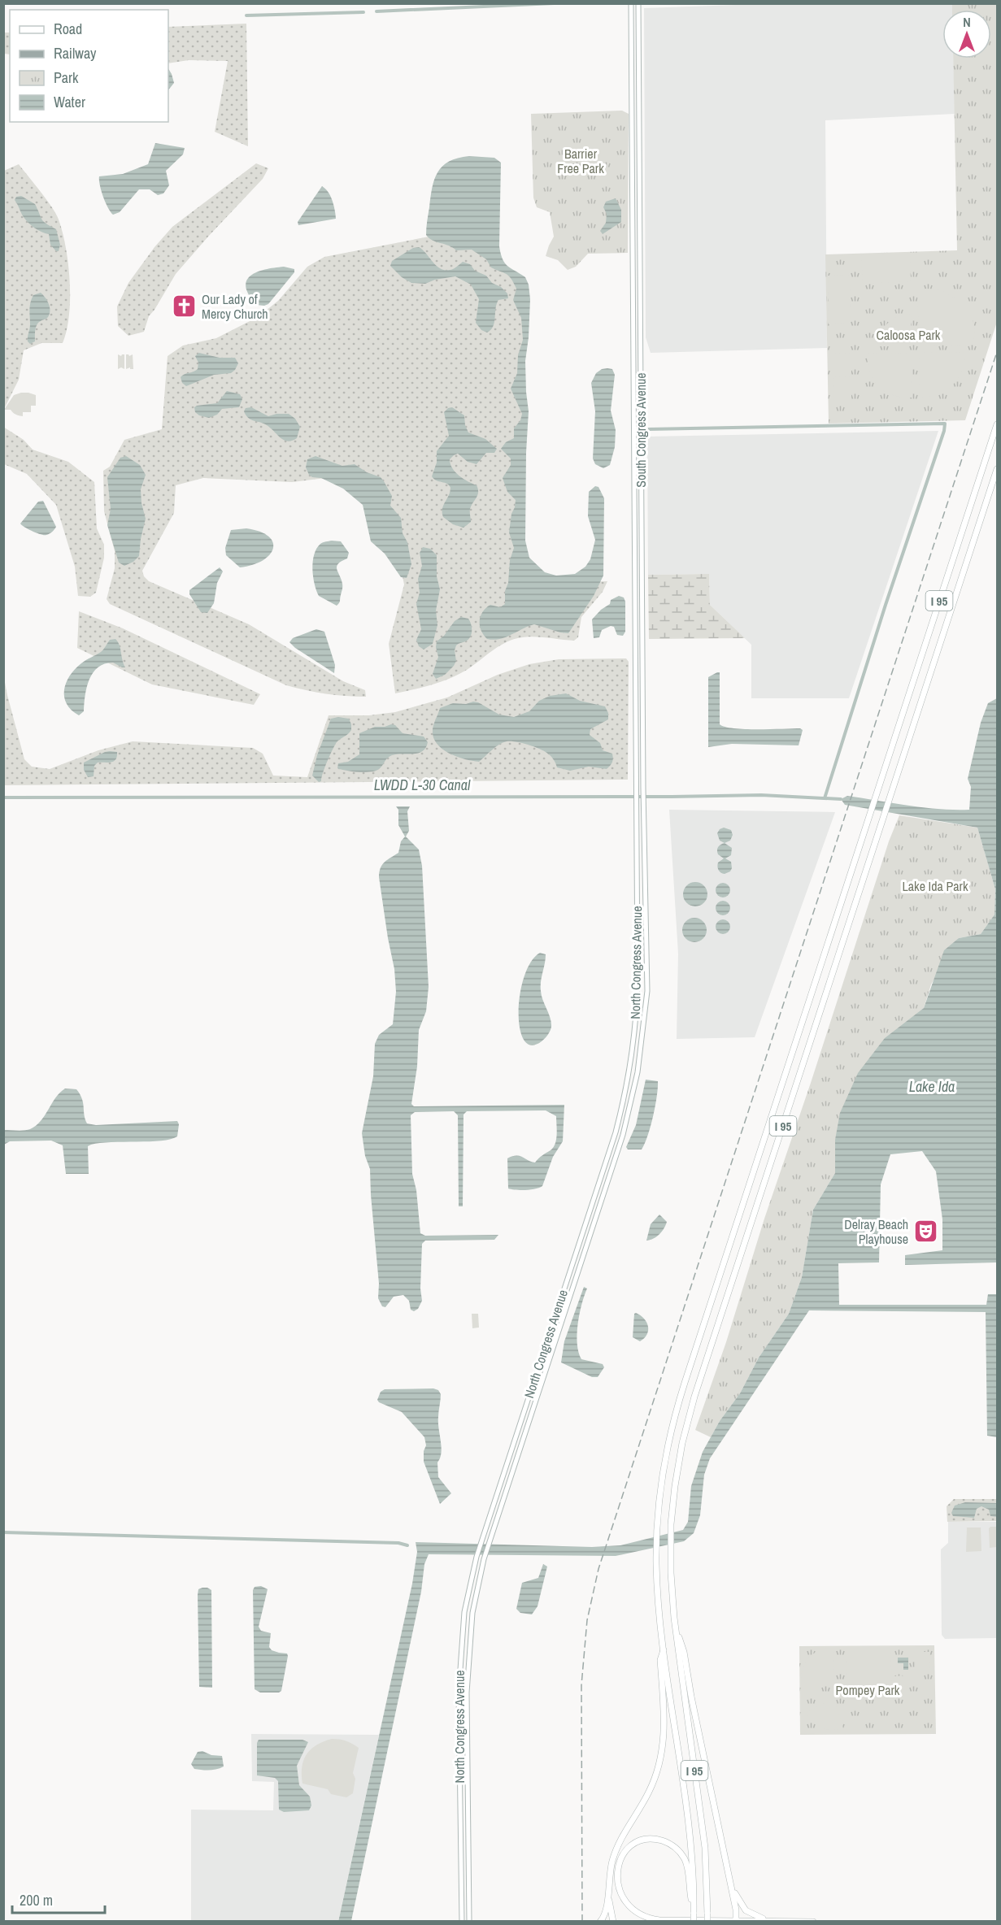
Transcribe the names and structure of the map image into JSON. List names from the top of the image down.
{
  "streets": {
    "highway": ["I 95"],
    "main road": ["South Congress Avenue", "North Congress Avenue"]
  },
  "crossings": [
    ["South Congress Avenue", "North Congress Avenue"]
  ],
  "water": ["LWDD L-30 Canal", "Lake Ida"],
  "parks": [
    "Barrier Free Park",
    "Caloosa Park",
    "Lake Ida Park",
    "Pompey Park"
  ],
  "places": {
    "church": ["Our Lady of Mercy Church"],
    "theatre": ["Delray Beach Playhouse"]
  },
  "legend": [
    "Road",
    "Railway",
    "Park",
    "Water"
  ],
  "scale_bar": "200 m",
  "north": "top"
}
